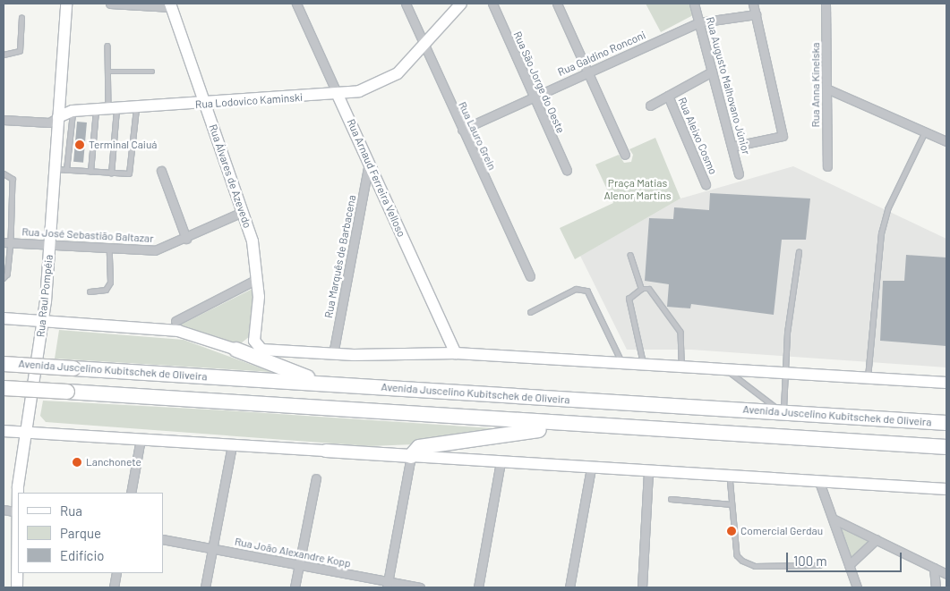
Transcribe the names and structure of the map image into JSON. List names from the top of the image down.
{
  "streets": {
    "highway": ["Avenida Juscelino Kubitschek de Oliveira"],
    "street": [
      "Rua Galdino Ronconi",
      "Rua São Jorge do Oeste",
      "Rua Anna Kinelska",
      "Rua Augusto Malhovano Júnior",
      "Rua Lodovico Kaminski",
      "Rua Lauro Grein",
      "Rua Aleixo Cosmo",
      "Rua Álvares de Azevedo",
      "Rua Arnaud Ferreira Velloso",
      "Rua José Sebastião Baltazar",
      "Rua Marquês de Barbacena",
      "Rua Raul Pompéia",
      "Rua João Alexandre Kopp"
    ]
  },
  "crossings": [
    ["Rua Galdino Ronconi", "Rua São Jorge do Oeste"],
    ["Rua Galdino Ronconi", "Rua Augusto Malhovano Júnior"],
    ["Rua Galdino Ronconi", "Rua Lauro Grein"],
    ["Rua Lodovico Kaminski", "Rua Lauro Grein"],
    ["Rua Lodovico Kaminski", "Rua Álvares de Azevedo"],
    ["Rua Lodovico Kaminski", "Rua Arnaud Ferreira Velloso"],
    ["Rua Lodovico Kaminski", "Rua Raul Pompéia"],
    ["Rua Álvares de Azevedo", "Rua José Sebastião Baltazar"],
    ["Rua Álvares de Azevedo", "Rua Marquês de Barbacena"],
    ["Rua Arnaud Ferreira Velloso", "Rua Marquês de Barbacena"],
    ["Rua José Sebastião Baltazar", "Rua Raul Pompéia"]
  ],
  "parks": ["Praça Matias Alenor Martins"],
  "places": ["Terminal Caiuá", "Lanchonete", "Comercial Gerdau"],
  "legend": ["Rua", "Parque", "Edifício"],
  "scale_bar": "100 m"
}
